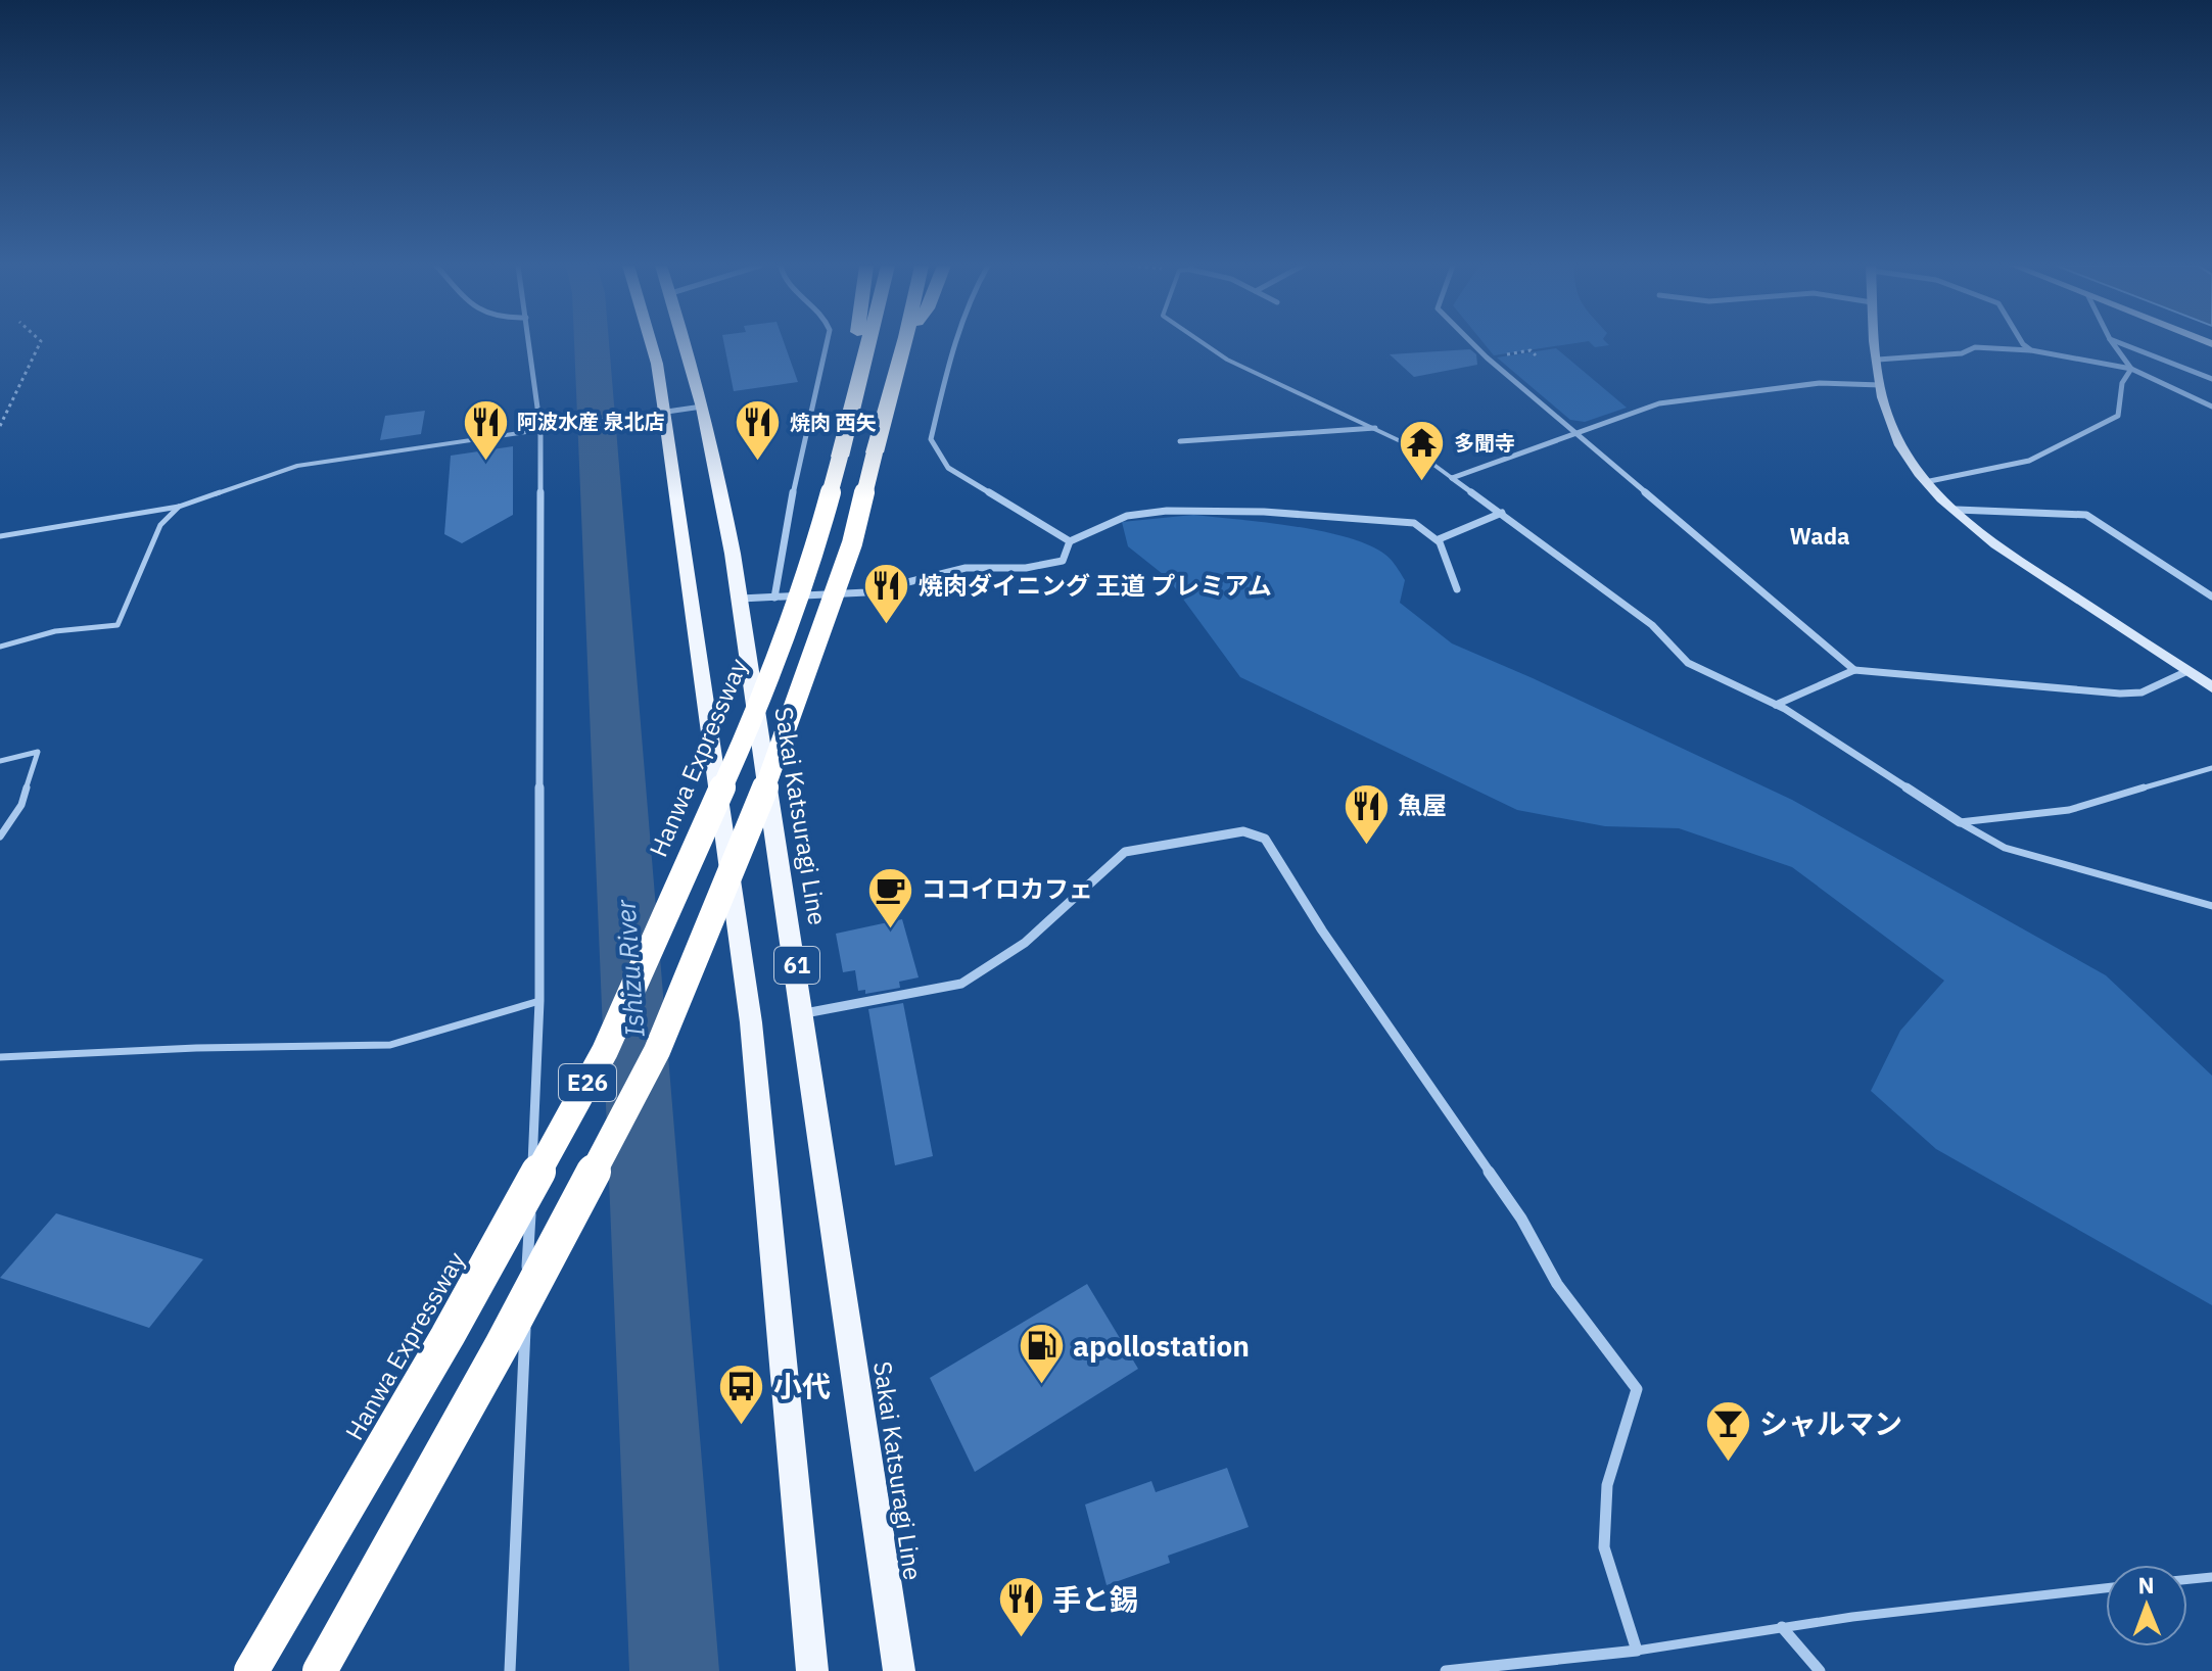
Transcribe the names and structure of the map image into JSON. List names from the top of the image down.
{
  "streets": {
    "highway": ["Hanwa Expressway", "E26"],
    "main road": ["Sakai Katsuragi Line", "61"]
  },
  "districts": ["Wada"],
  "water": ["Ishizu River"],
  "places": {
    "restaurant": [
      "阿波水産 泉北店",
      "焼肉 西矢",
      "焼肉ダイニング 王道 プレミアム",
      "魚屋",
      "手と錫"
    ],
    "temple": ["多聞寺"],
    "cafe": ["ココイロカフェ"],
    "fuel station": ["apollostation"],
    "bus stop": ["小代"],
    "bar": ["シャルマン"]
  },
  "north": "top"
}
